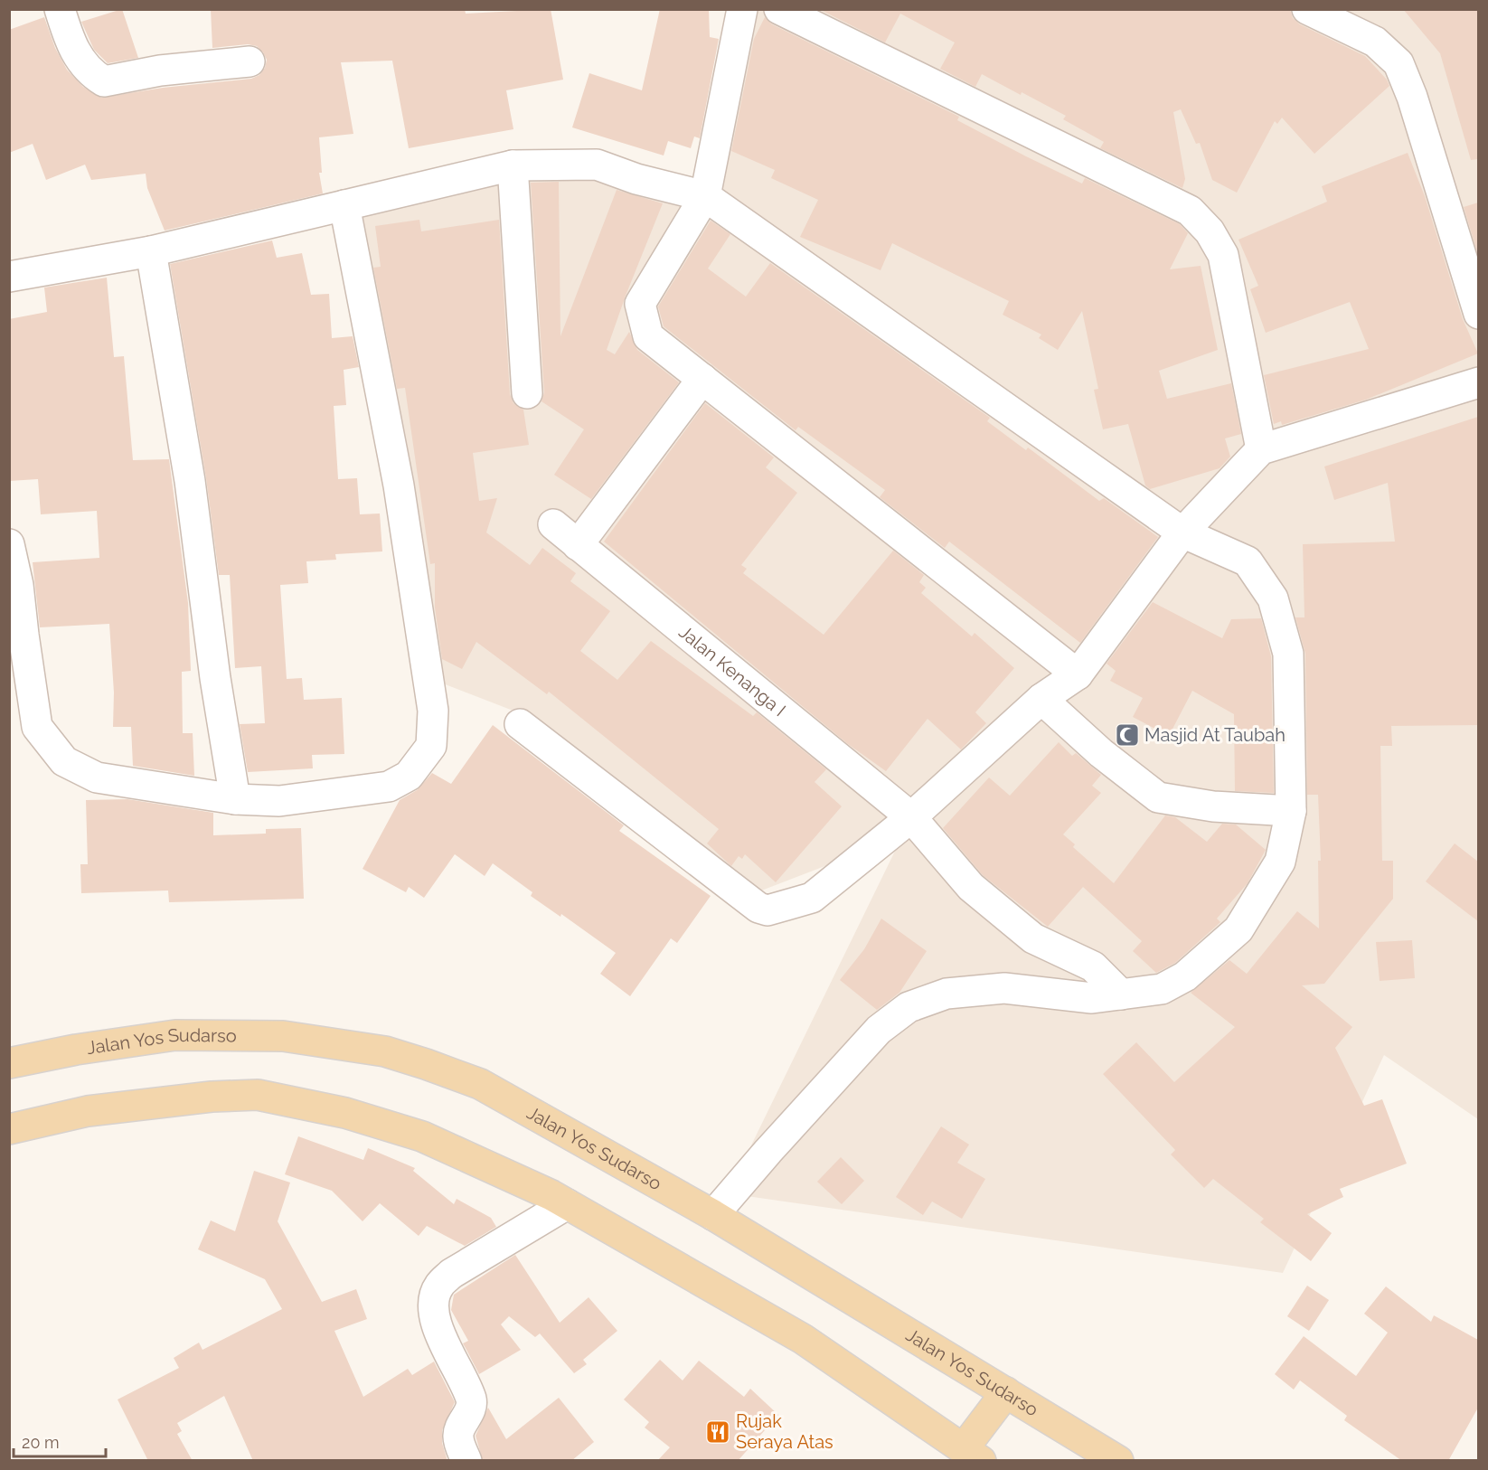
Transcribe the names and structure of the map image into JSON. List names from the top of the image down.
{
  "streets": {
    "main road": ["Jalan Yos Sudarso"],
    "street": ["Jalan Kenanga I"]
  },
  "places": {
    "mosque": ["Masjid At Taubah"],
    "restaurant": ["Rujak Seraya Atas"]
  },
  "scale_bar": "20 m"
}
